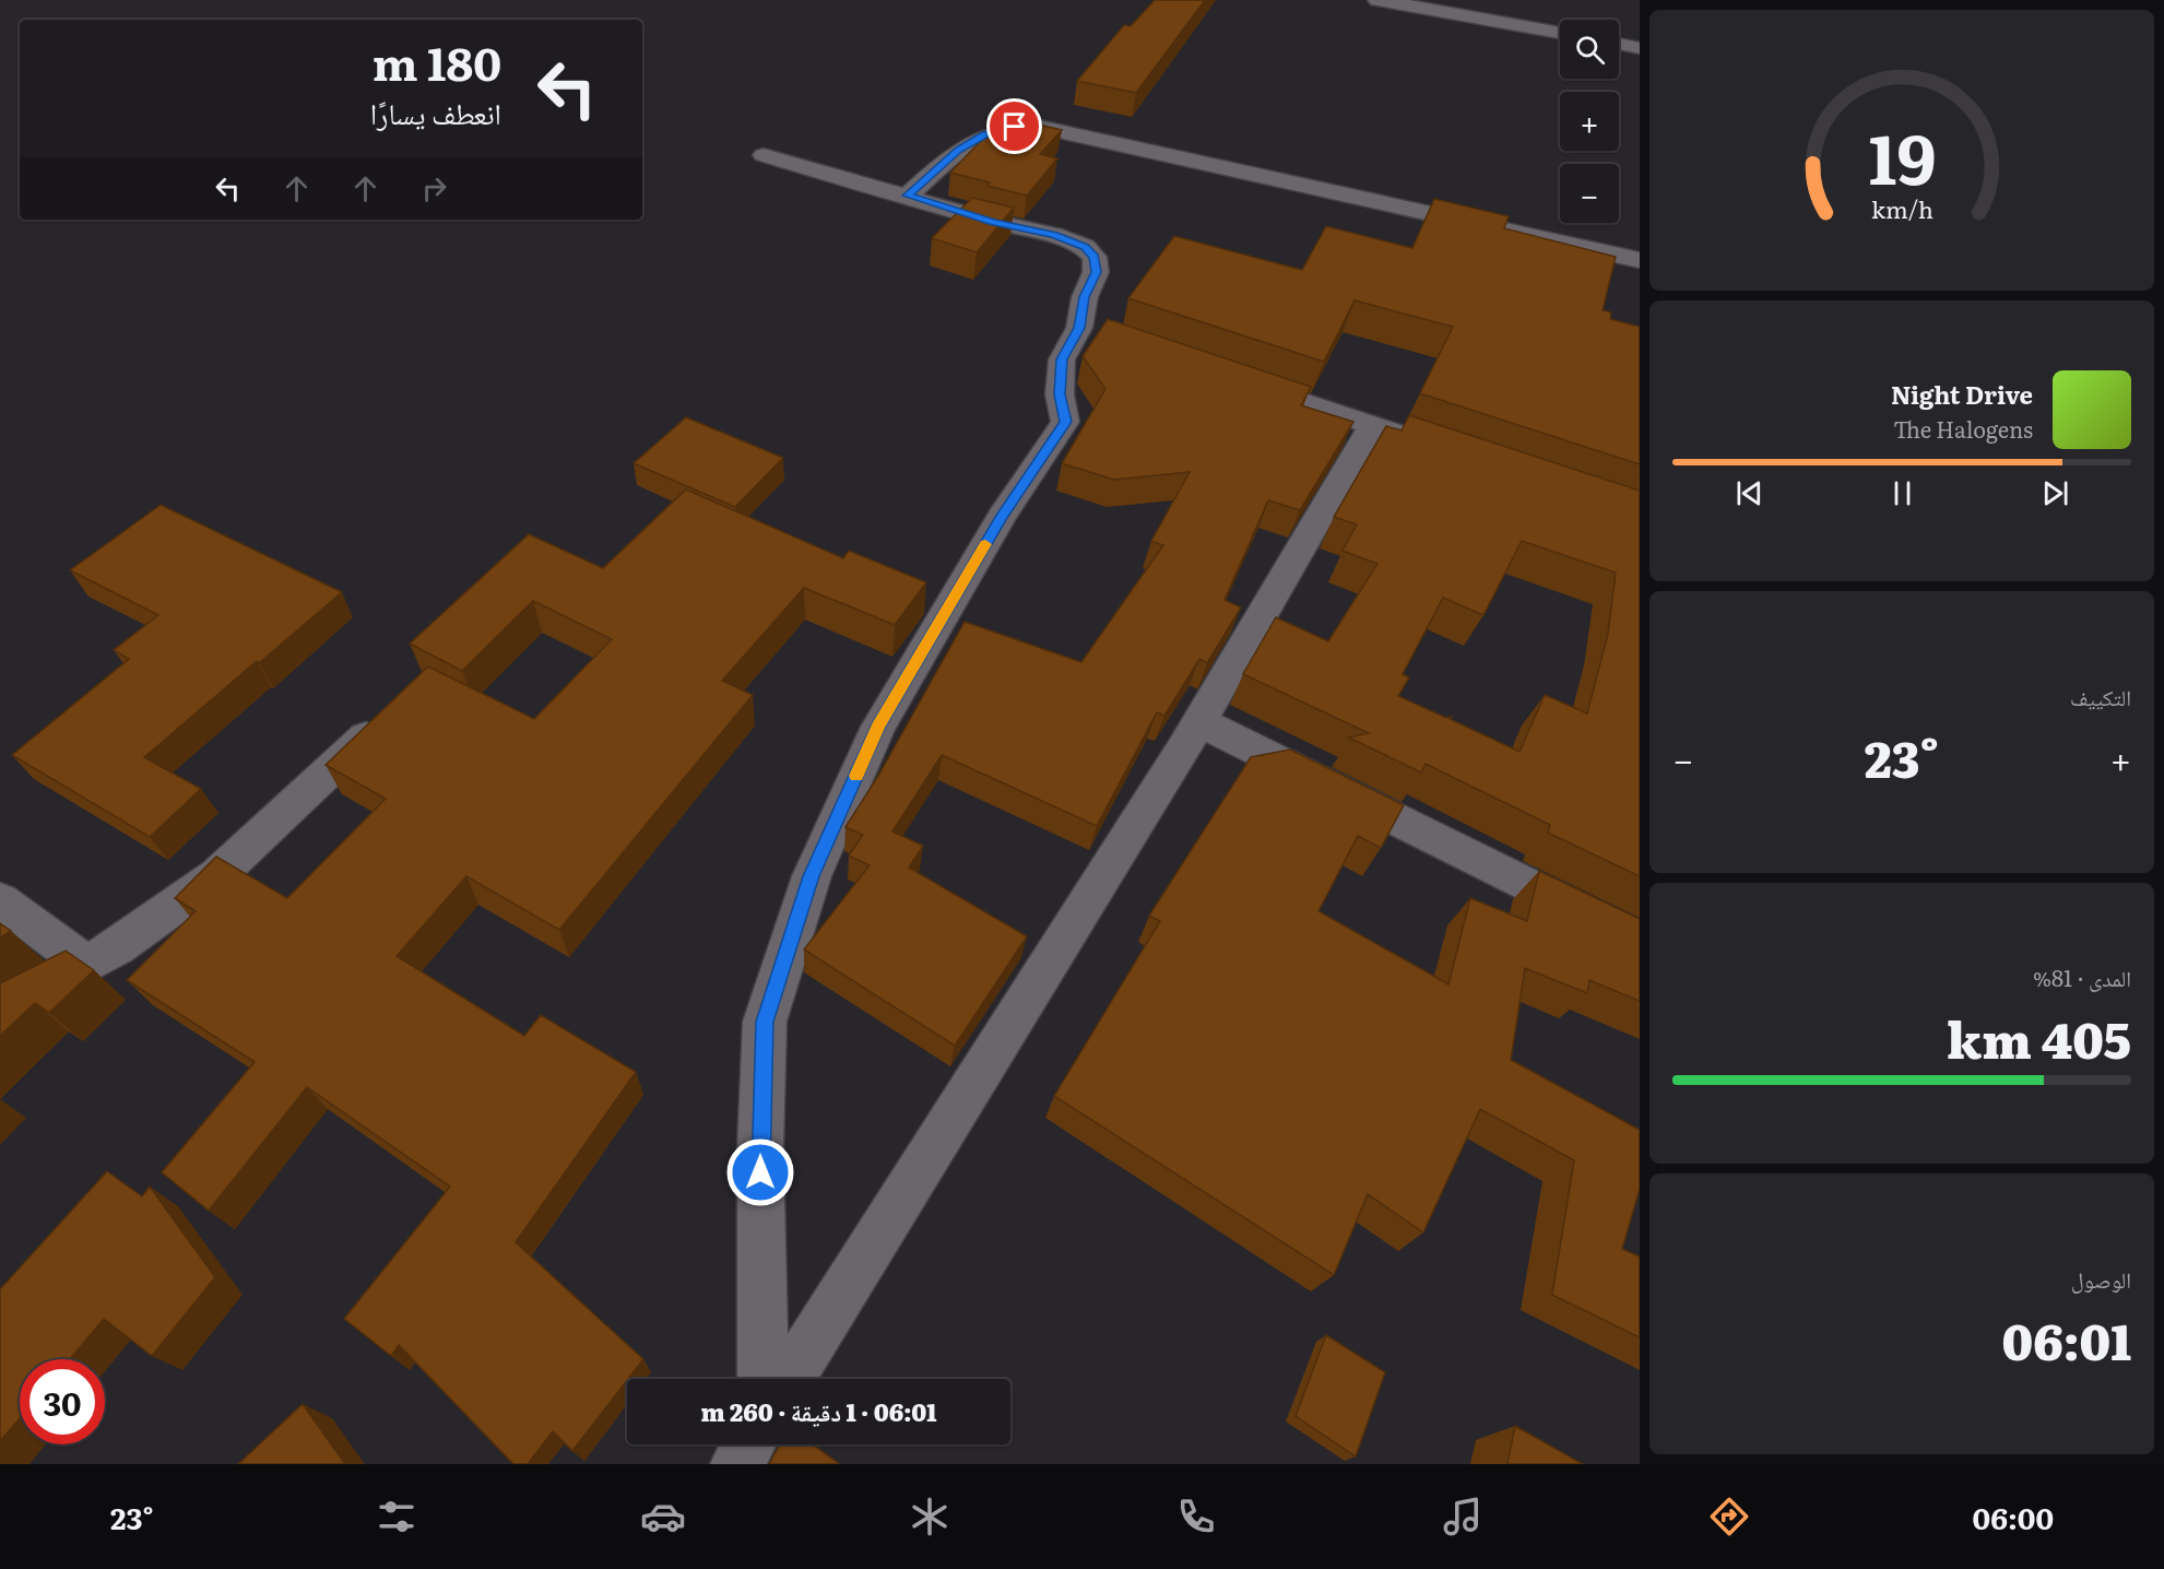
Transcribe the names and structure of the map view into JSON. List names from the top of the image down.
{
  "page": {
    "map_buttons": ["+", "−"],
    "turn": ["180 m", "انعطف يسارًا"],
    "song": ["Night Drive", "The Halogens"],
    "tile": [
      "التكييف",
      ["المدى · 81%", "405 km"],
      ["الوصول", "06:01"]
    ],
    "heat": ["−", "23°", "+"],
    "limit": "30",
    "trip": "06:01 · 1 دقيقة · 260 m",
    "tabs": ["06:00", "23°"],
    "gauge": ["19", "km/h"]
  }
}
